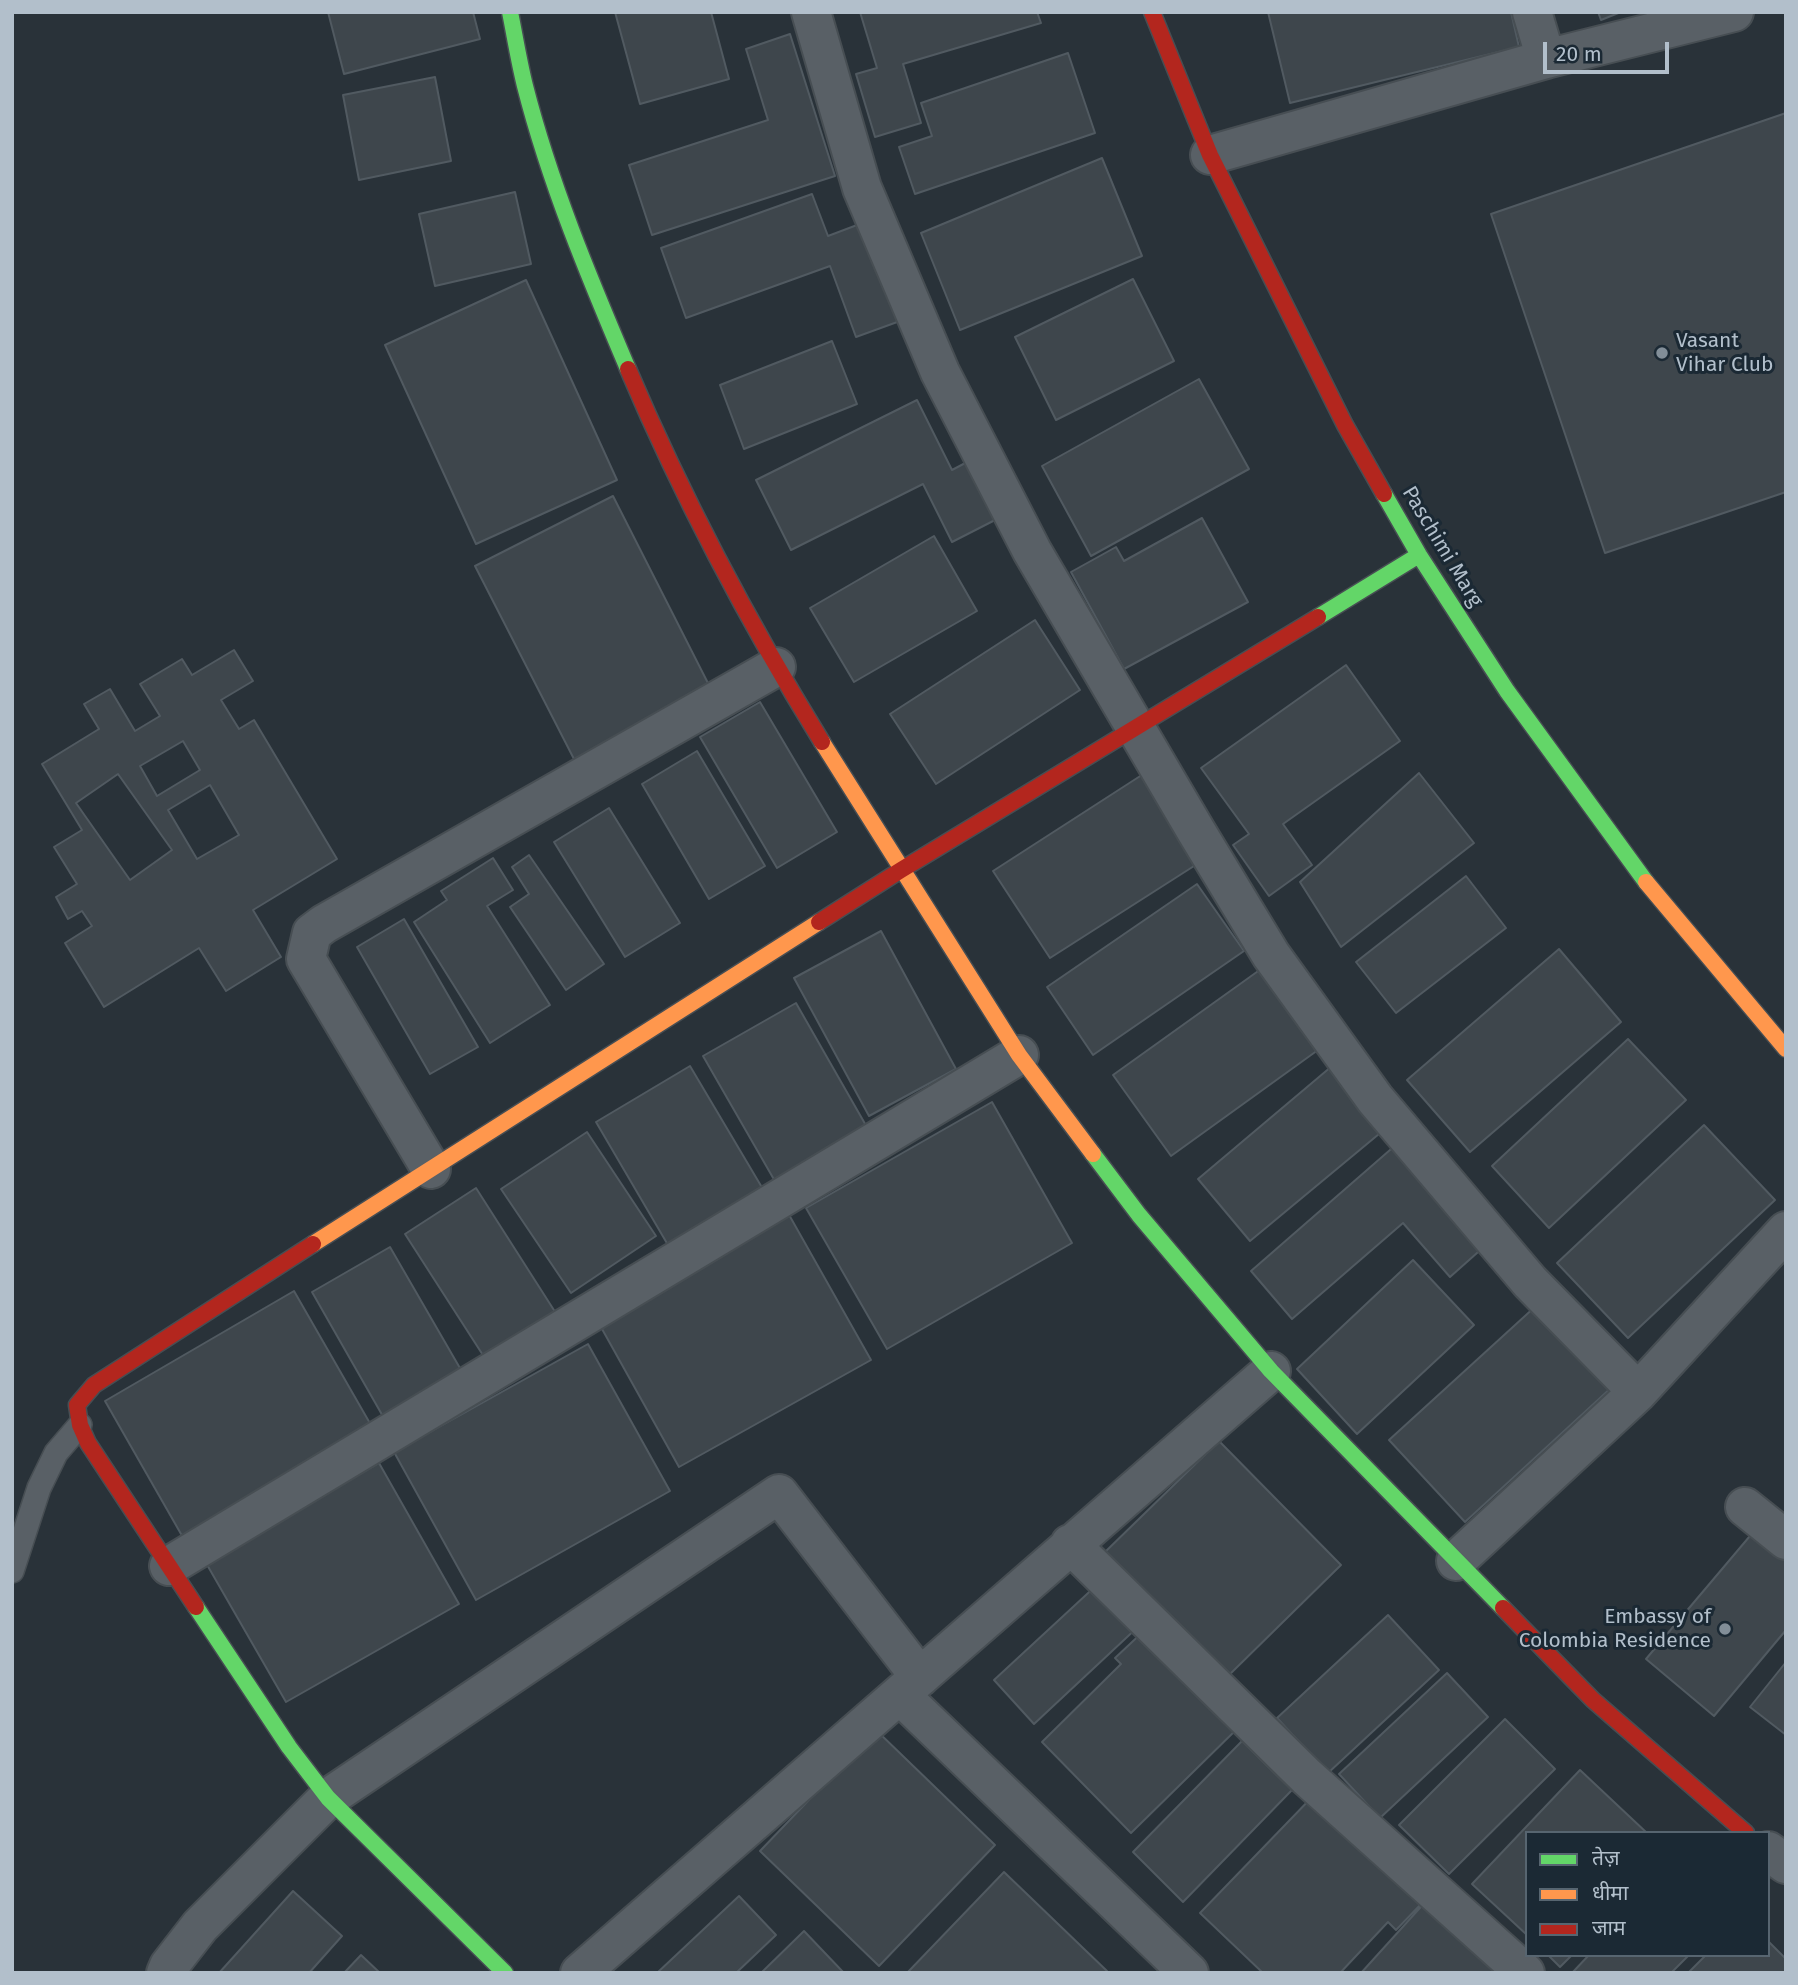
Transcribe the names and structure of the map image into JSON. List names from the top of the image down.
{
  "streets": {
    "street": ["Paschimi Marg"]
  },
  "places": ["Vasant Vihar Club", "Embassy of Colombia Residence"],
  "legend": ["तेज़", "धीमा", "जाम"],
  "scale_bar": "20 m"
}
